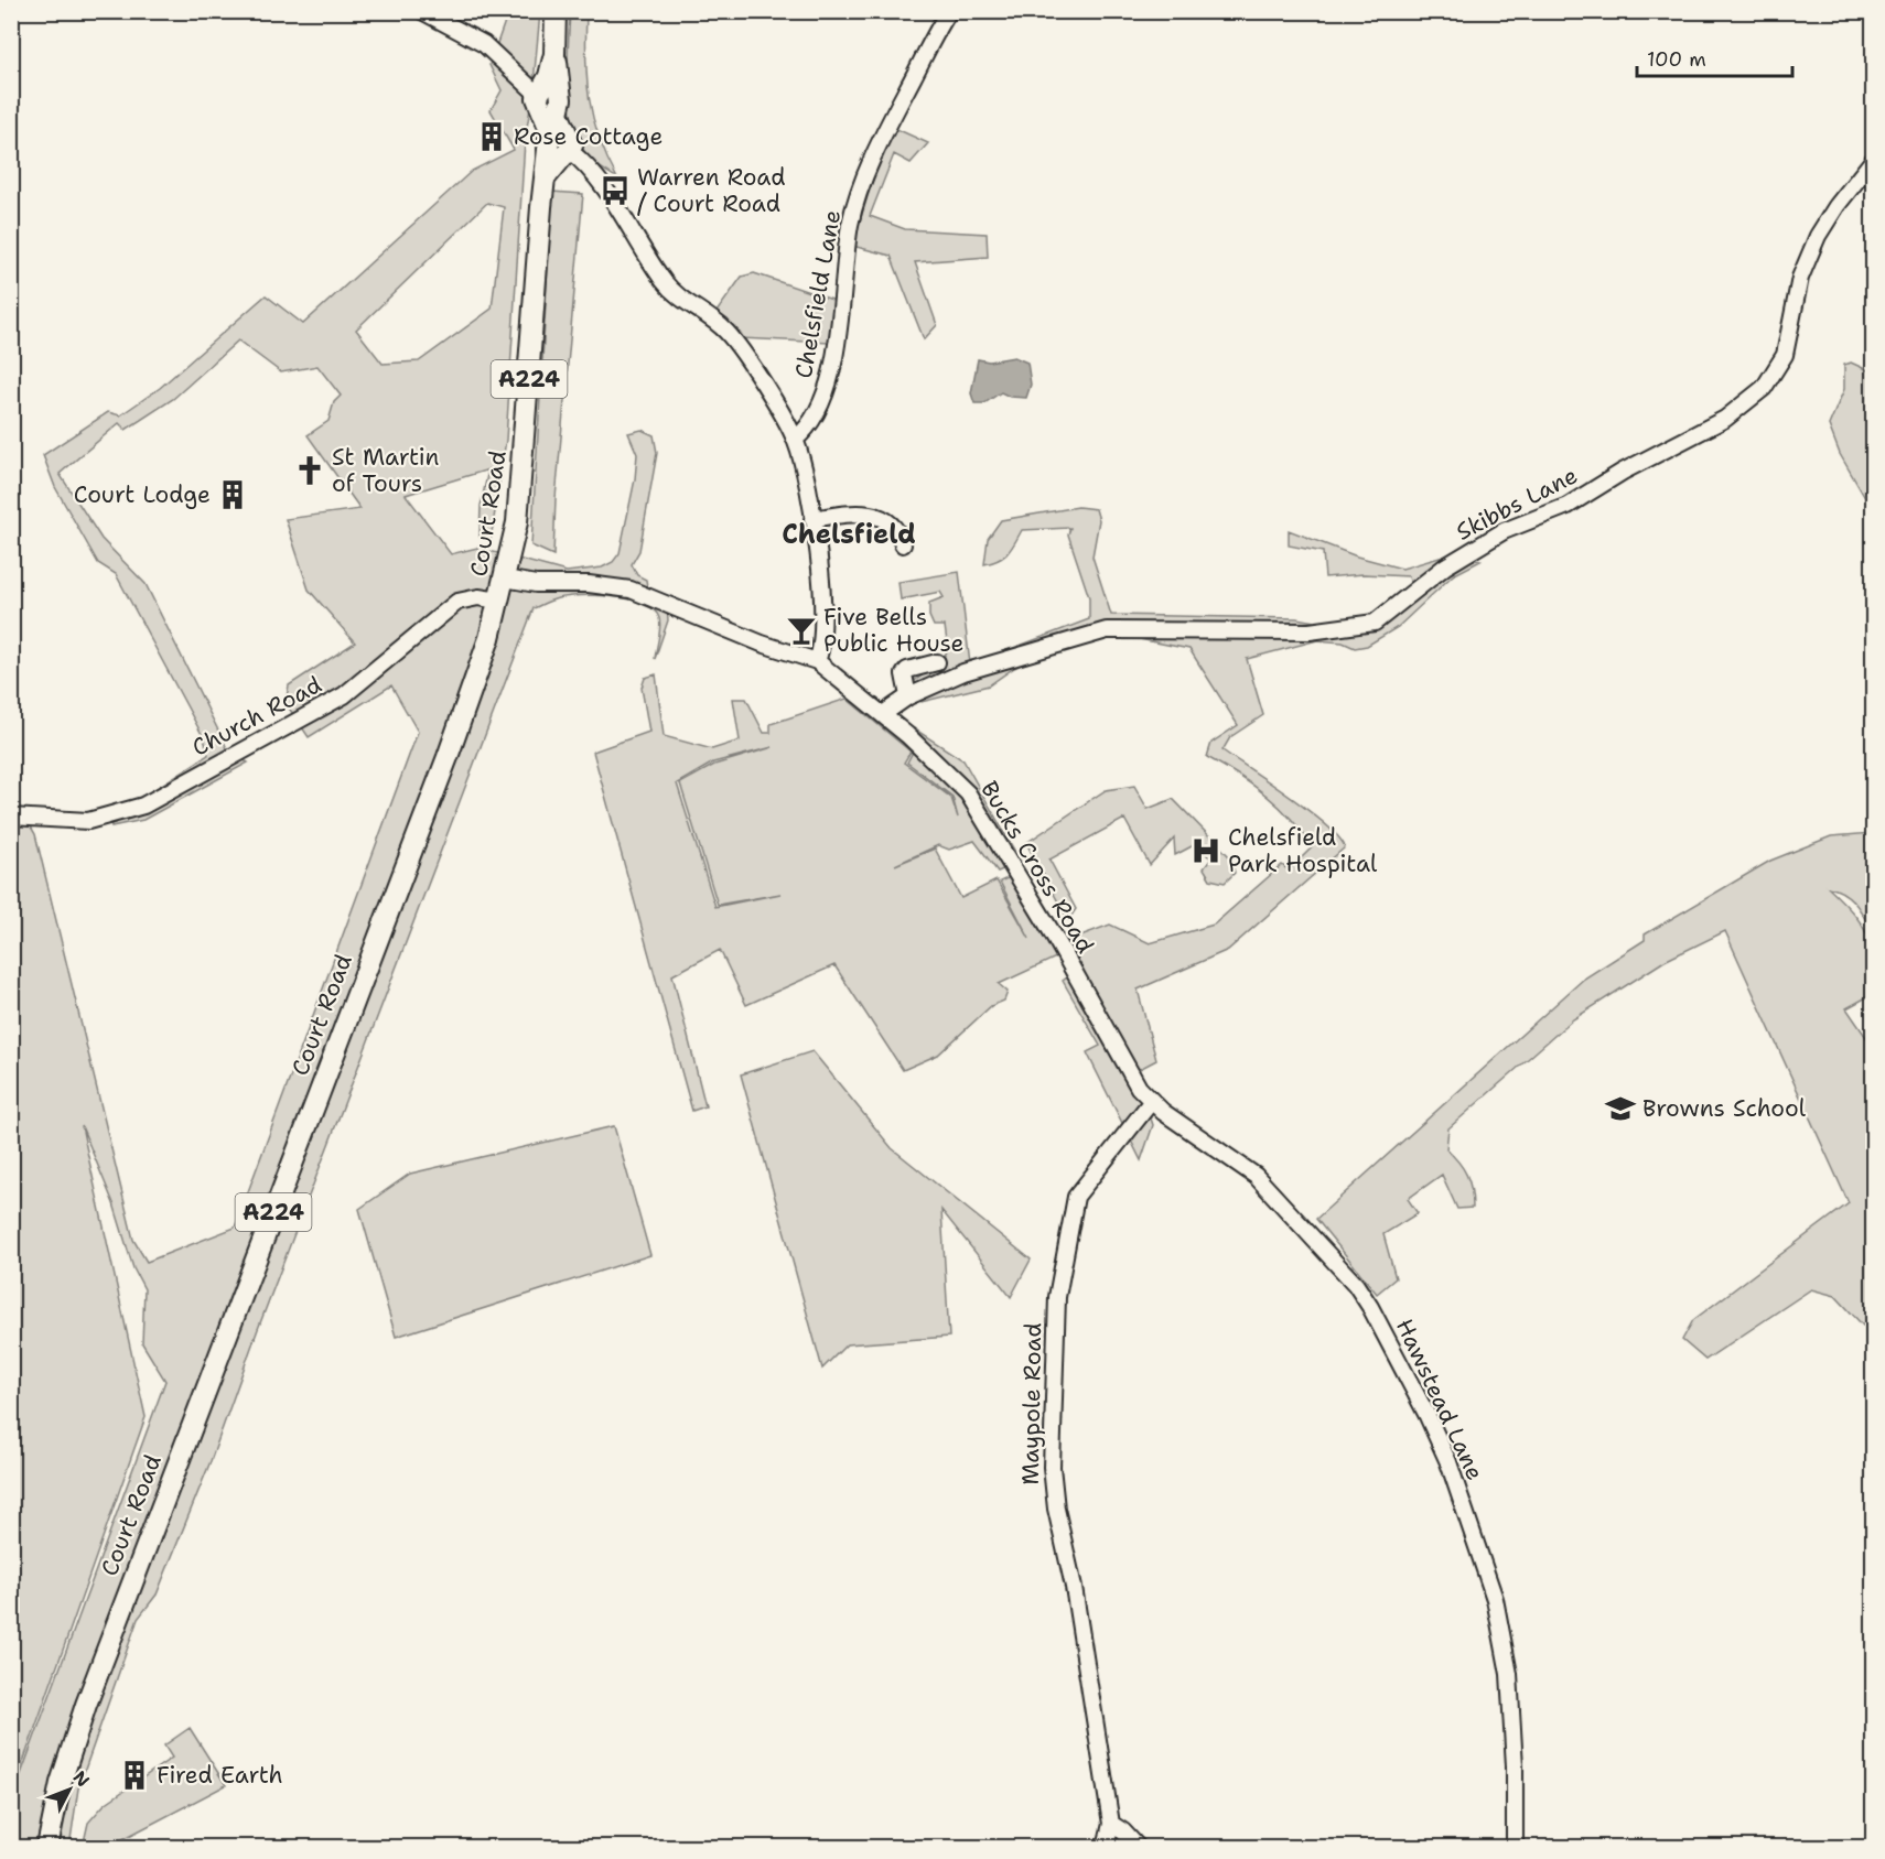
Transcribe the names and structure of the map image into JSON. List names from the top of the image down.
{
  "streets": {
    "main road": ["A224", "Court Road"],
    "street": [
      "Chelsfield Lane",
      "Skibbs Lane",
      "Church Road",
      "Bucks Cross Road",
      "Hawstead Lane",
      "Maypole Road"
    ]
  },
  "crossings": [
    ["Skibbs Lane", "Bucks Cross Road"],
    ["Court Road", "Church Road"],
    ["Bucks Cross Road", "Hawstead Lane"],
    ["Bucks Cross Road", "Maypole Road"],
    ["Hawstead Lane", "Maypole Road"]
  ],
  "districts": ["Chelsfield"],
  "places": {
    "building": ["Rose Cottage", "Court Lodge", "Fired Earth"],
    "bus stop": ["Warren Road / Court Road"],
    "church": ["St Martin of Tours"],
    "bar": ["Five Bells Public House"],
    "hospital": ["Chelsfield Park Hospital"],
    "school or university": ["Browns School"]
  },
  "scale_bar": "100 m",
  "north": "top right"
}
